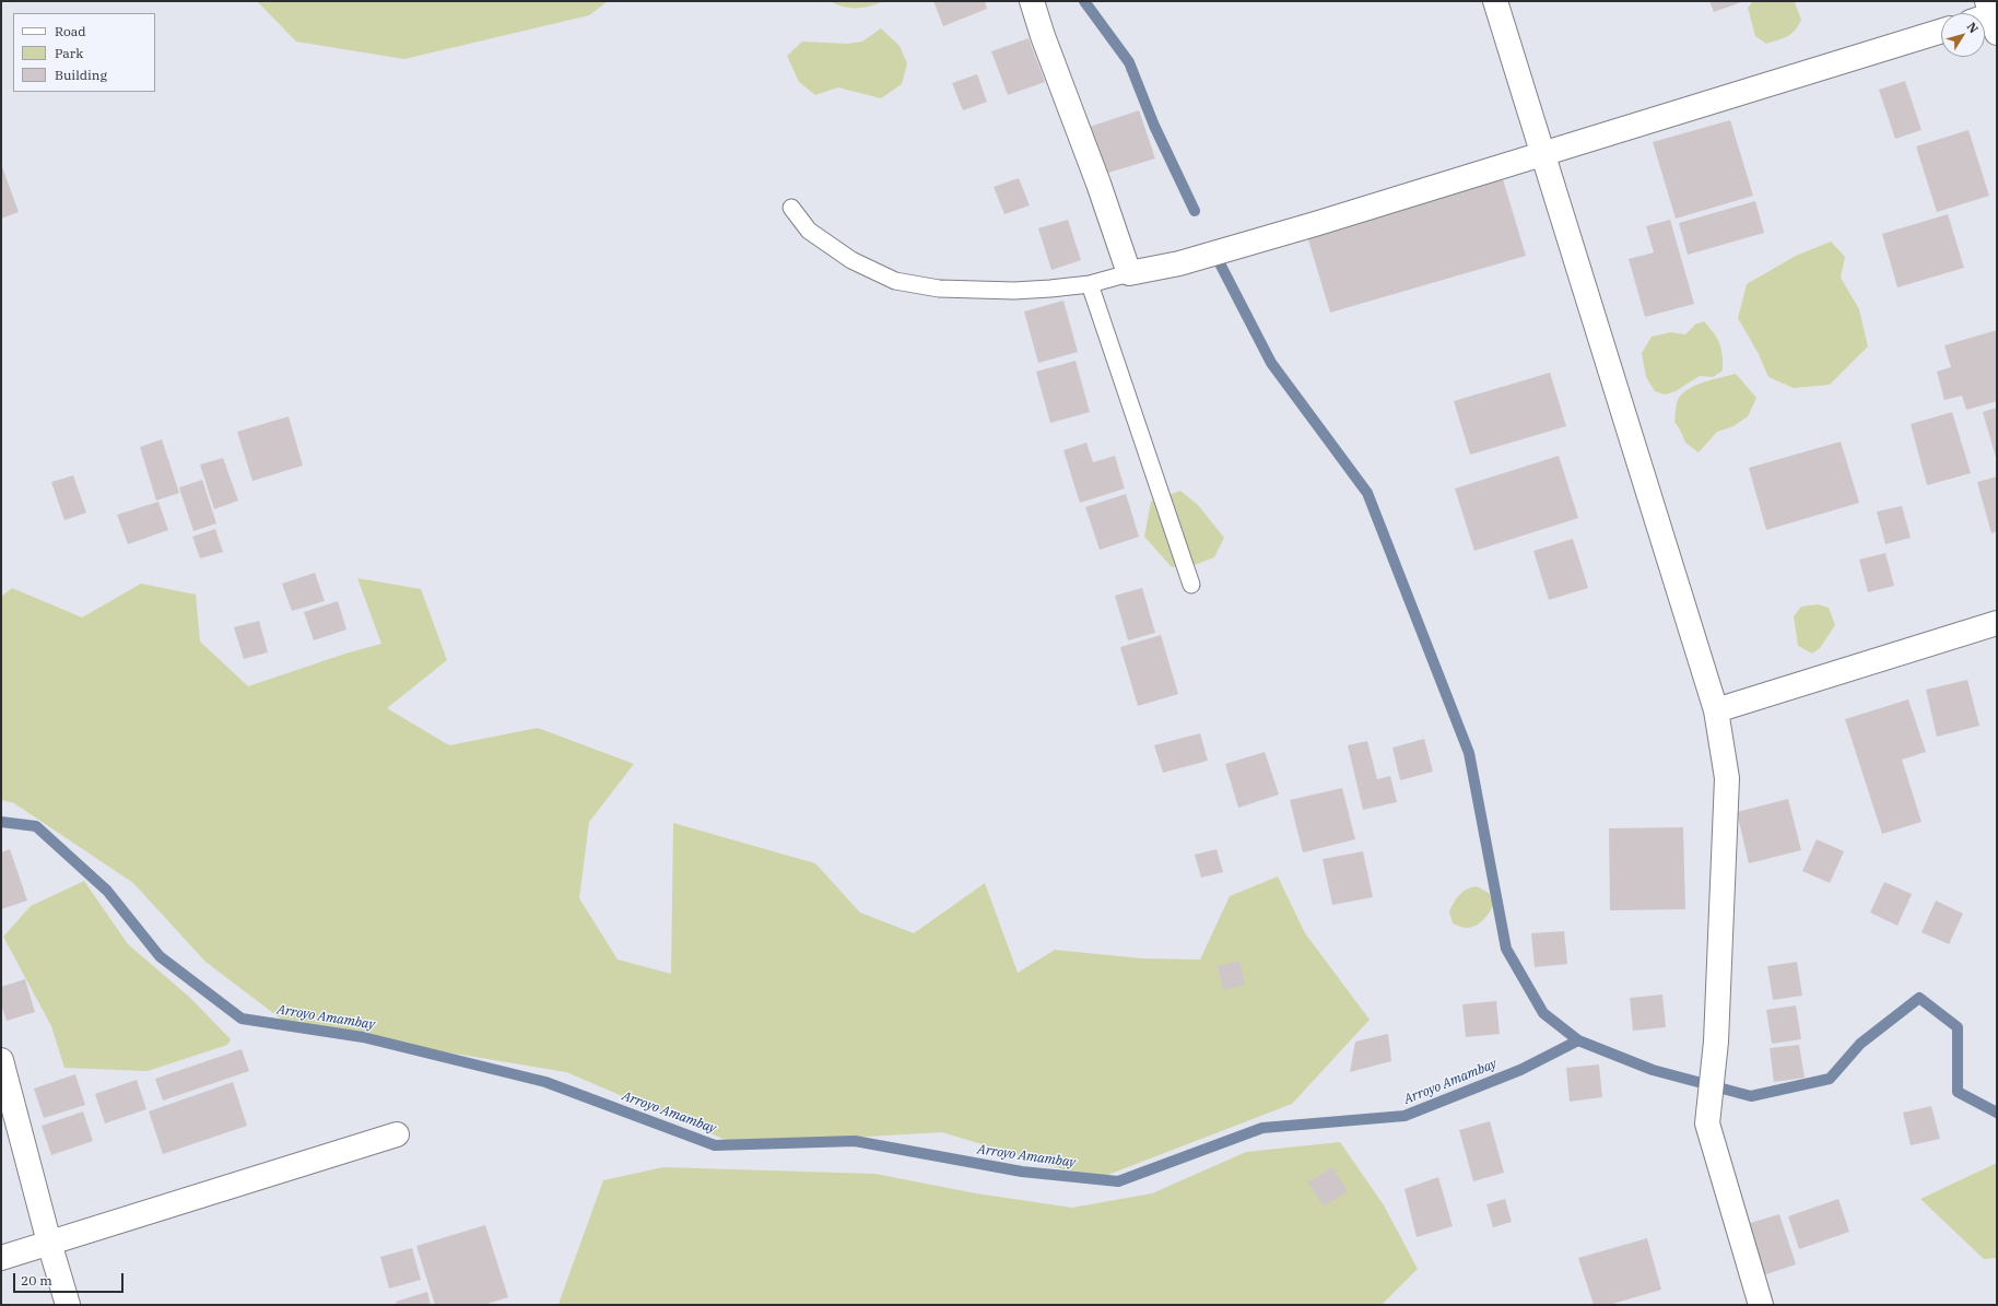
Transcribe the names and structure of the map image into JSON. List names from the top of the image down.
{
  "water": ["Arroyo Amambay"],
  "legend": ["Road", "Park", "Building"],
  "scale_bar": "20 m",
  "north": "top right"
}
